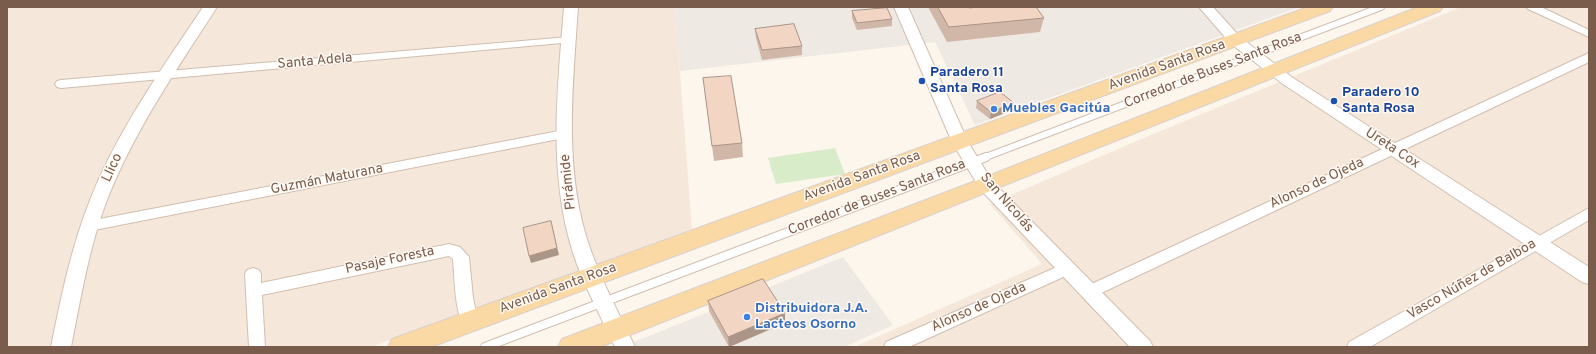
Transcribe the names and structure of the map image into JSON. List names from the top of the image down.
{
  "streets": {
    "main road": ["Avenida Santa Rosa"],
    "street": [
      "Santa Adela",
      "Ureta Cox",
      "Llico",
      "Guzmán Maturana",
      "Pirámide",
      "Alonso de Ojeda",
      "San Nicolás",
      "Pasaje Foresta",
      "Vasco Núñez de Balboa"
    ],
    "lane": ["Corredor de Buses Santa Rosa"]
  },
  "crossings": [
    ["Santa Adela", "Llico"],
    ["Santa Adela", "Pirámide"],
    ["Avenida Santa Rosa", "Ureta Cox"],
    ["Avenida Santa Rosa", "Pirámide"],
    ["Avenida Santa Rosa", "San Nicolás"],
    ["Avenida Santa Rosa", "Pasaje Foresta"],
    ["Corredor de Buses Santa Rosa", "Ureta Cox"],
    ["Corredor de Buses Santa Rosa", "Pirámide"],
    ["Corredor de Buses Santa Rosa", "San Nicolás"],
    ["Ureta Cox", "Alonso de Ojeda"],
    ["Ureta Cox", "Vasco Núñez de Balboa"],
    ["Llico", "Guzmán Maturana"],
    ["Guzmán Maturana", "Pirámide"],
    ["Alonso de Ojeda", "San Nicolás"]
  ],
  "places": [
    "Paradero 11 Santa Rosa",
    "Paradero 10 Santa Rosa",
    "Muebles Gacitúa",
    "Distribuidora J.A. Lacteos Osorno"
  ]
}
